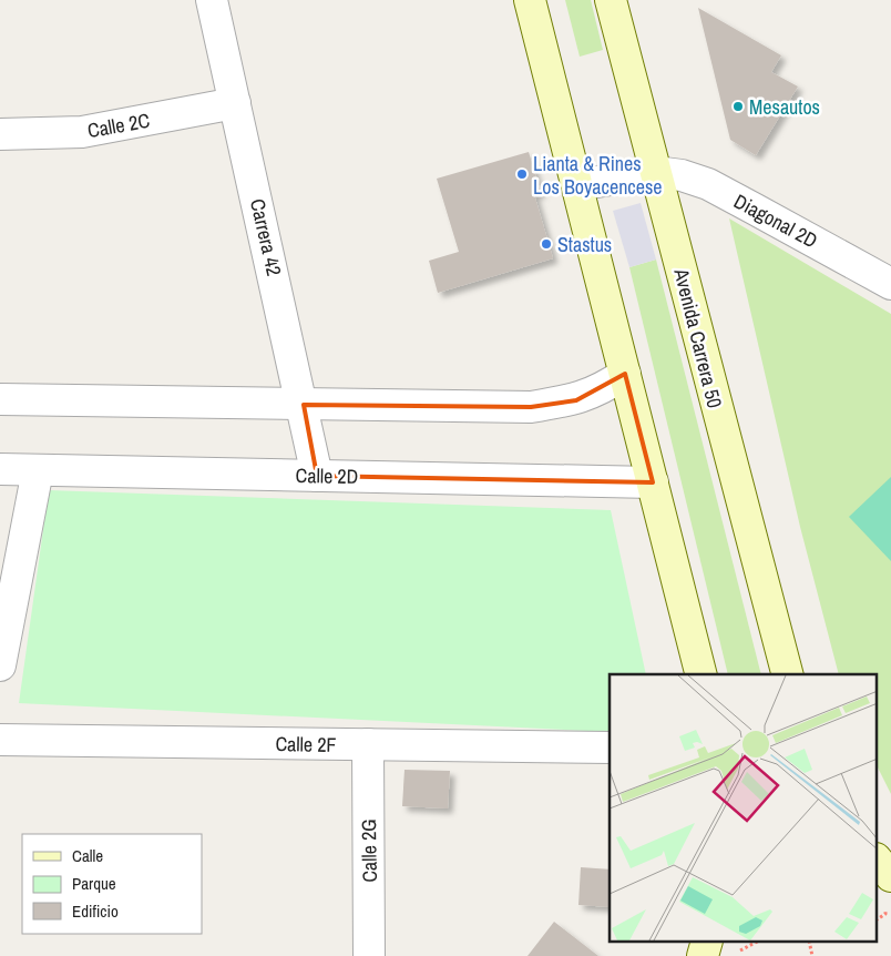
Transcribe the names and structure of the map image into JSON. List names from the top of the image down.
{
  "streets": {
    "main road": ["Avenida Carrera 50"],
    "street": [
      "Calle 2C",
      "Diagonal 2D",
      "Carrera 42",
      "Calle 2D",
      "Calle 2F",
      "Calle 2G"
    ]
  },
  "crossings": [
    ["Calle 2C", "Carrera 42"],
    ["Diagonal 2D", "Avenida Carrera 50"],
    ["Carrera 42", "Calle 2D"],
    ["Calle 2F", "Calle 2G"]
  ],
  "places": ["Mesautos", "Lianta & Rines Los Boyacencese", "Stastus"],
  "legend": ["Calle", "Parque", "Edificio"]
}
